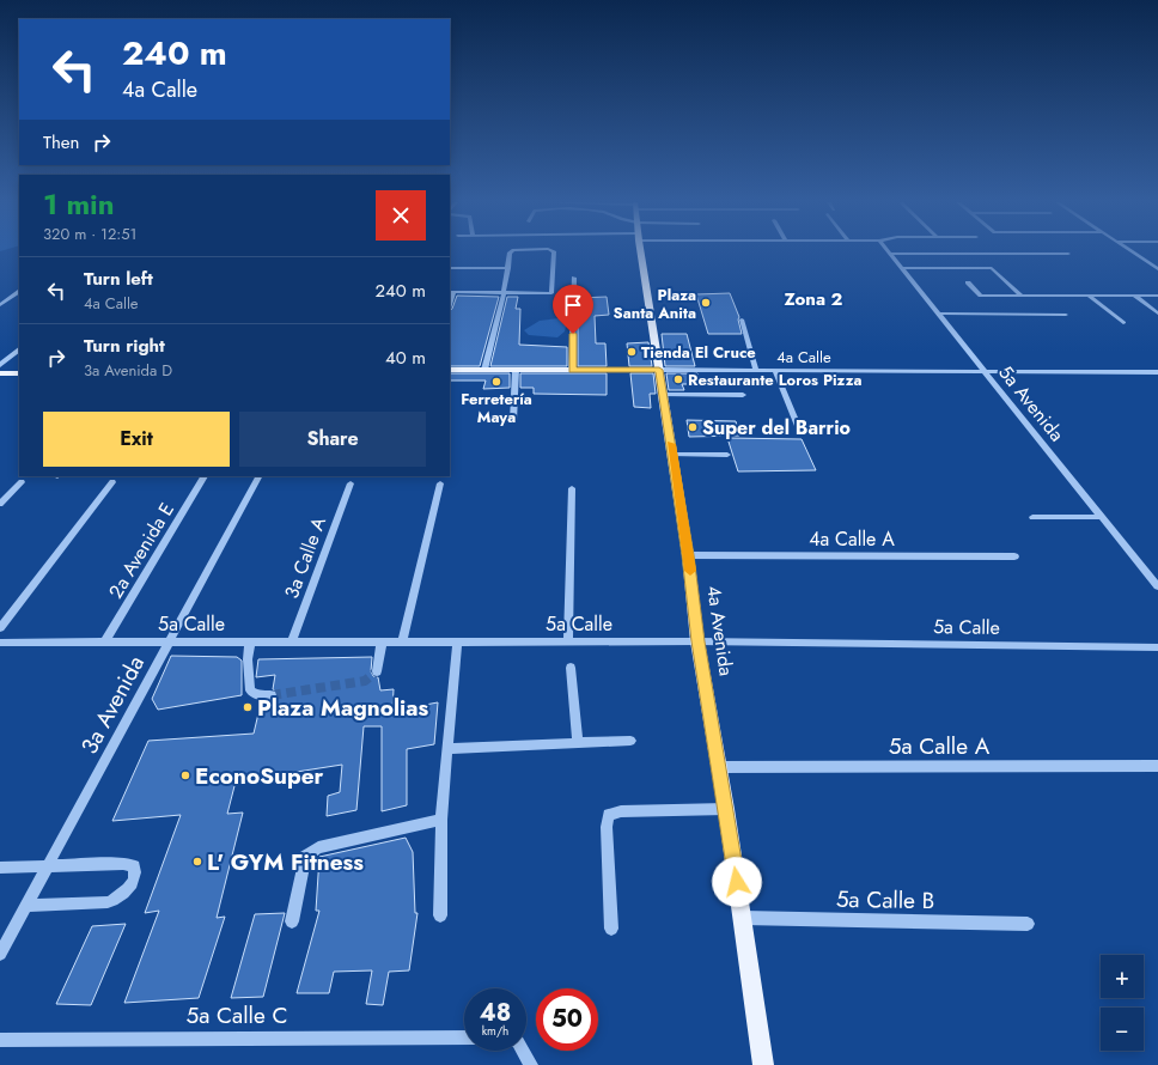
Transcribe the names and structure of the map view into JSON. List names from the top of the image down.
{
  "streets": {
    "main road": ["4a Calle", "4a Avenida"],
    "street": [
      "5a Avenida",
      "4a Calle A",
      "2a Avenida E",
      "3a Calle A",
      "5a Calle",
      "3a Avenida",
      "5a Calle A",
      "5a Calle B",
      "5a Calle C"
    ]
  },
  "crossings": [
    ["4a Calle", "5a Avenida"],
    ["4a Calle", "4a Avenida"],
    ["4a Calle A", "4a Avenida"],
    ["2a Avenida E", "5a Calle"],
    ["3a Calle A", "5a Calle"],
    ["5a Calle", "4a Avenida"],
    ["5a Calle", "3a Avenida"],
    ["4a Avenida", "5a Calle A"],
    ["4a Avenida", "5a Calle B"]
  ],
  "districts": ["Zona 2"],
  "places": [
    "Plaza Santa Anita",
    "Tienda El Cruce",
    "Restaurante Loros Pizza",
    "Ferretería Maya",
    "Super del Barrio",
    "Plaza Magnolias",
    "EconoSuper",
    "L' GYM Fitness"
  ],
  "page": {
    "turn": ["240 m", "4a Calle"],
    "then": "Then",
    "heading": ["1 min", "320 m · 12:51"],
    "list": [
      {
        "name": "Turn left",
        "note": "4a Calle",
        "value": "240 m"
      },
      {
        "name": "Turn right",
        "note": "3a Avenida D",
        "value": "40 m"
      }
    ],
    "buttons": ["Exit", "Share"],
    "map_buttons": ["+", "−"],
    "speed": "48 km/h",
    "limit": "50"
  }
}
